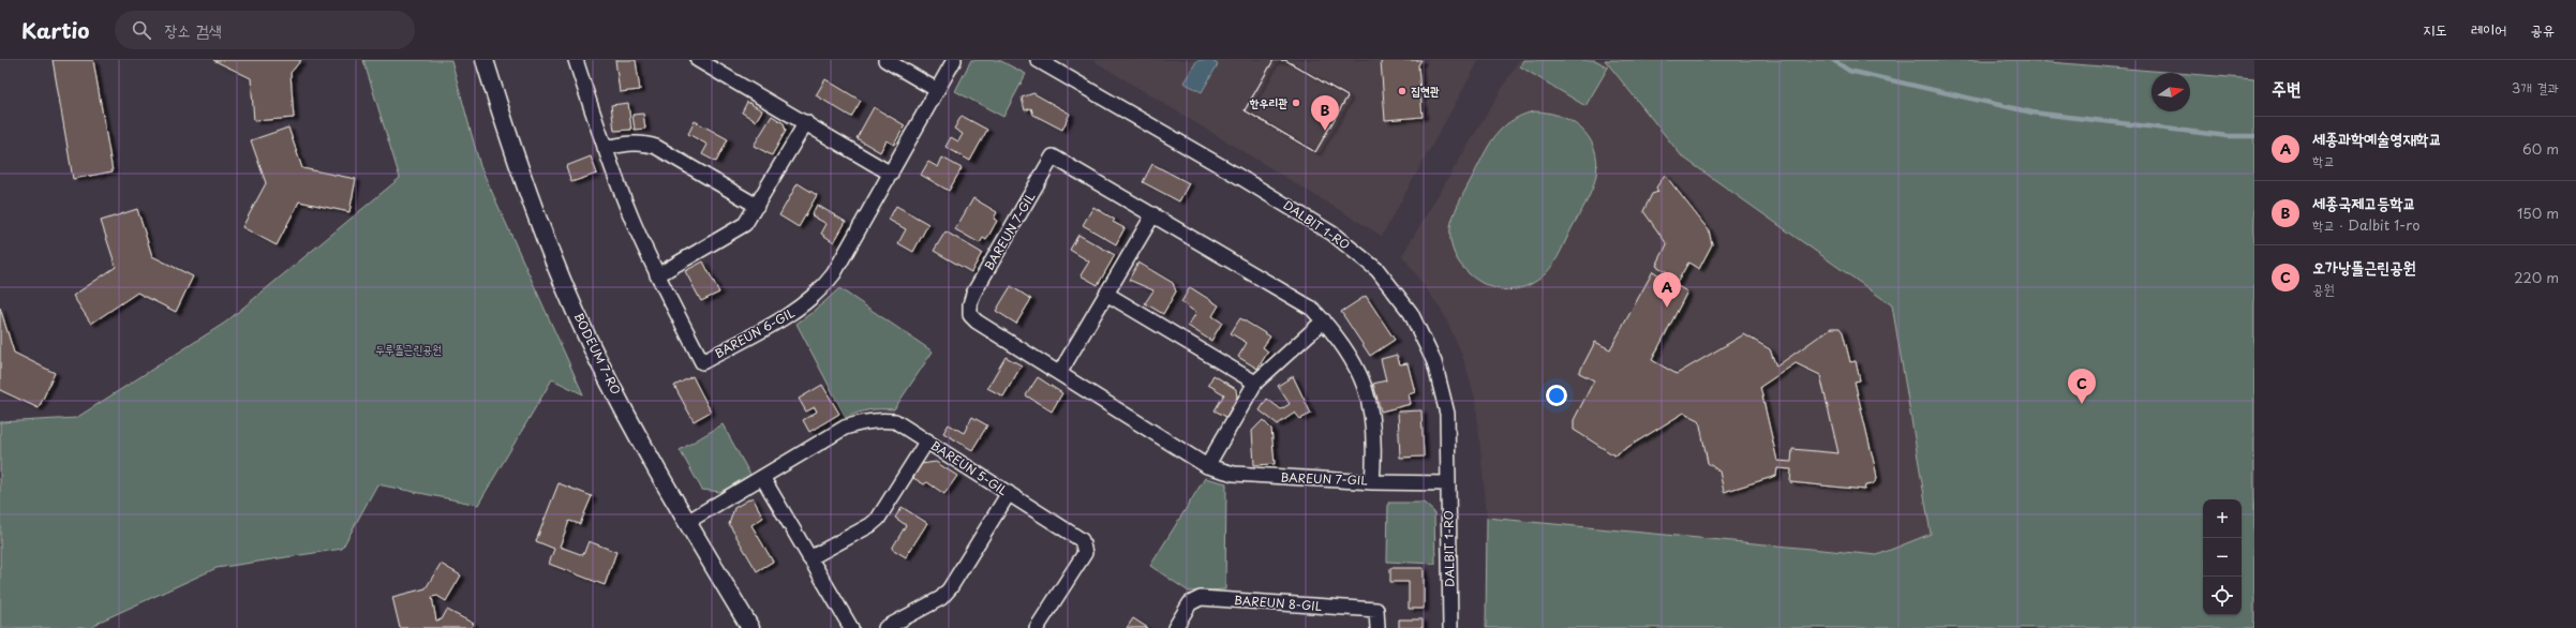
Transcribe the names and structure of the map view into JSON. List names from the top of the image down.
{
  "streets": {
    "street": [
      "DALBIT 1-RO",
      "BAREUN 7-GIL",
      "BAREUN 6-GIL",
      "BODEUM 7-RO",
      "BAREUN 5-GIL",
      "BAREUN 8-GIL"
    ]
  },
  "crossings": [
    ["BODEUM 7-RO", "BAREUN 5-GIL"]
  ],
  "parks": ["두루뜰근린공원"],
  "places": ["집현관", "한우리관"],
  "north": "right",
  "page": {
    "header": "Kartio",
    "search": "장소 검색",
    "nav": ["지도", "레이어", "공유"],
    "heading": ["주변", "3개 결과"],
    "pins": ["B", "A", "C"],
    "list": [
      {
        "mark": "A",
        "name": "세종과학예술영재학교",
        "note": "학교",
        "value": "60 m"
      },
      {
        "mark": "B",
        "name": "세종국제고등학교",
        "note": "학교 · Dalbit 1-ro",
        "value": "150 m"
      },
      {
        "mark": "C",
        "name": "오가낭뜰근린공원",
        "note": "공원",
        "value": "220 m"
      }
    ],
    "map_buttons": ["+", "−"]
  }
}
